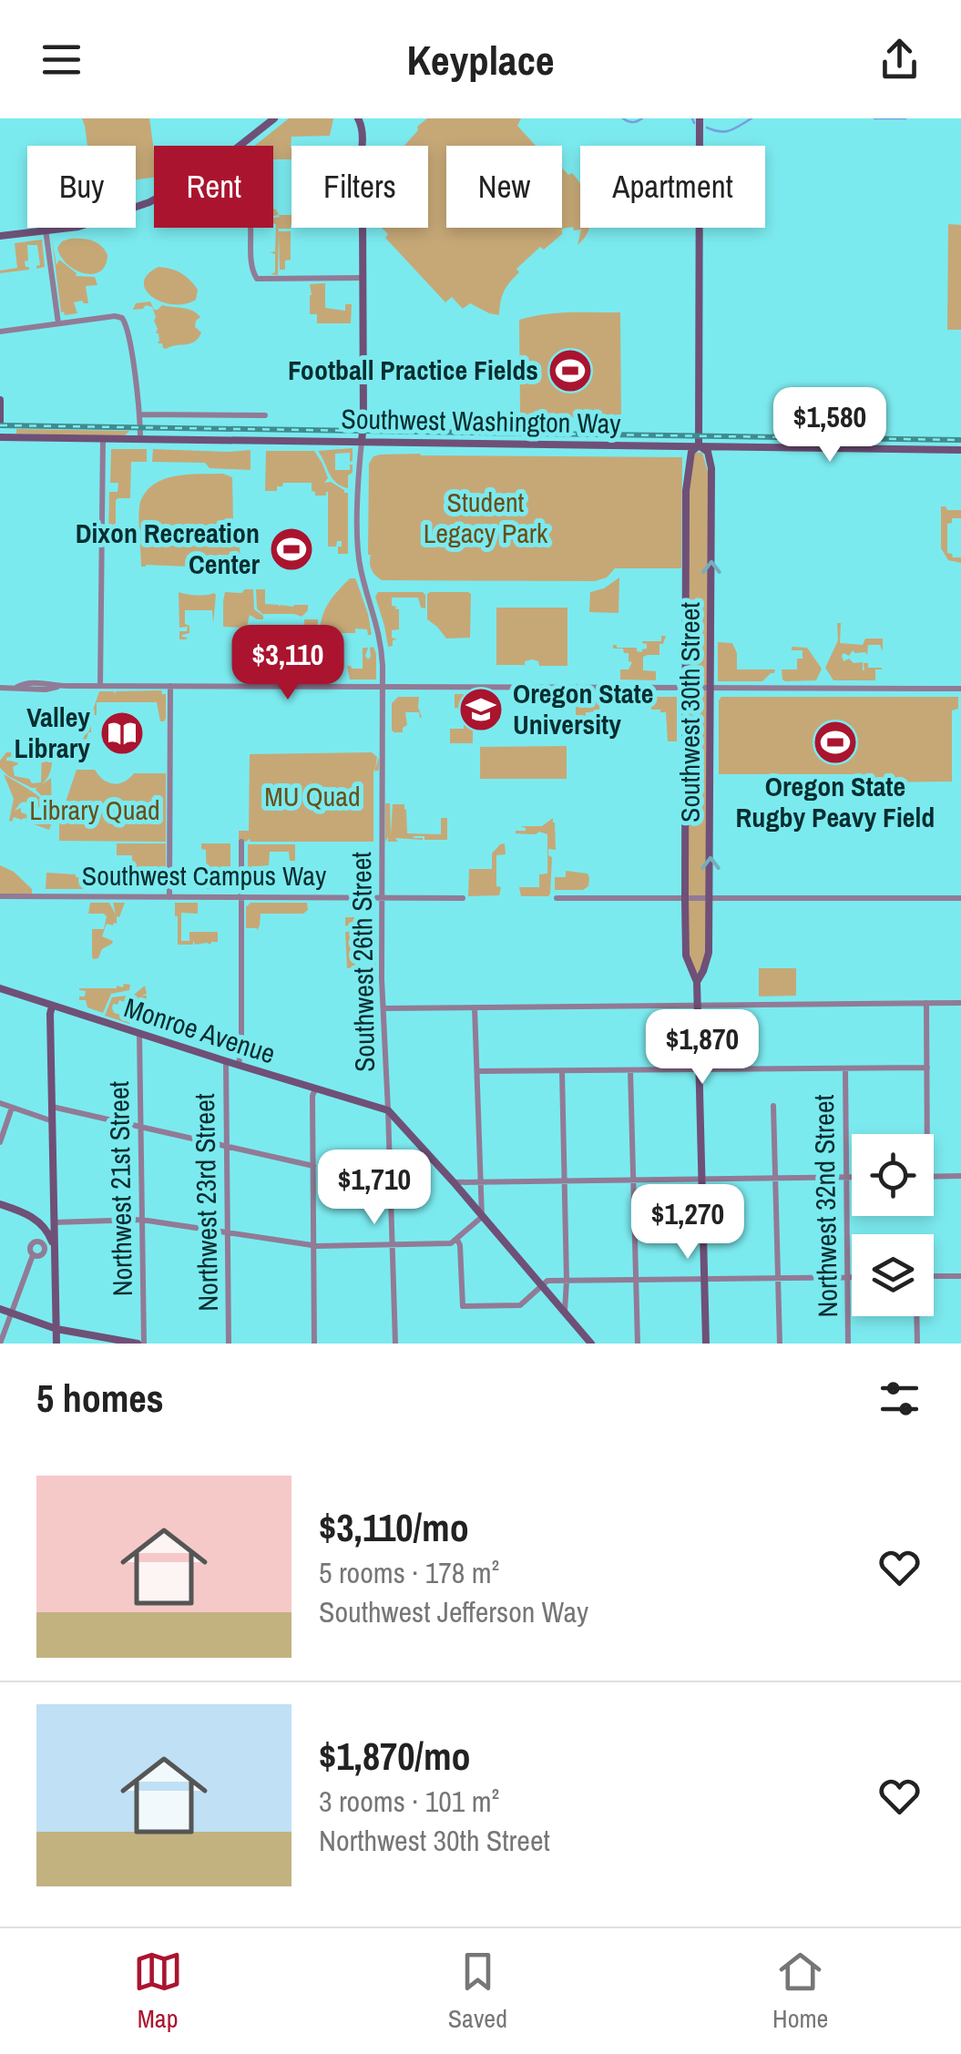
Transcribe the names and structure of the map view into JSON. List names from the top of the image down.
{
  "streets": {
    "street": [
      "Southwest Washington Way",
      "Southwest 30th Street",
      "Southwest Campus Way",
      "Southwest 26th Street",
      "Monroe Avenue",
      "Northwest 21st Street",
      "Northwest 23rd Street",
      "Northwest 32nd Street"
    ]
  },
  "crossings": [
    ["Southwest Washington Way", "Southwest 30th Street"],
    ["Southwest Washington Way", "Southwest 26th Street"],
    ["Southwest Campus Way", "Southwest 26th Street"],
    ["Southwest 26th Street", "Monroe Avenue"],
    ["Monroe Avenue", "Northwest 21st Street"],
    ["Monroe Avenue", "Northwest 23rd Street"]
  ],
  "parks": ["Student Legacy Park", "MU Quad", "Library Quad"],
  "places": {
    "sports": ["Football Practice Fields", "Dixon Recreation Center", "Oregon State Rugby Peavy Field"],
    "school or university": ["Oregon State University"],
    "library": ["Valley Library"]
  },
  "page": {
    "header": "Keyplace",
    "chip": [
      "Buy",
      "Rent",
      "Filters",
      "New",
      "Apartment"
    ],
    "price": [
      "$1,580",
      "$3,110",
      "$1,870",
      "$1,710",
      "$1,270"
    ],
    "heading": "5 homes",
    "list": [
      {
        "name": "$3,110/mo",
        "note": "5 rooms · 178 m² · Southwest Jefferson Way"
      },
      {
        "name": "$1,870/mo",
        "note": "3 rooms · 101 m² · Northwest 30th Street"
      }
    ],
    "tabs": ["Map", "Saved", "Home"]
  }
}
